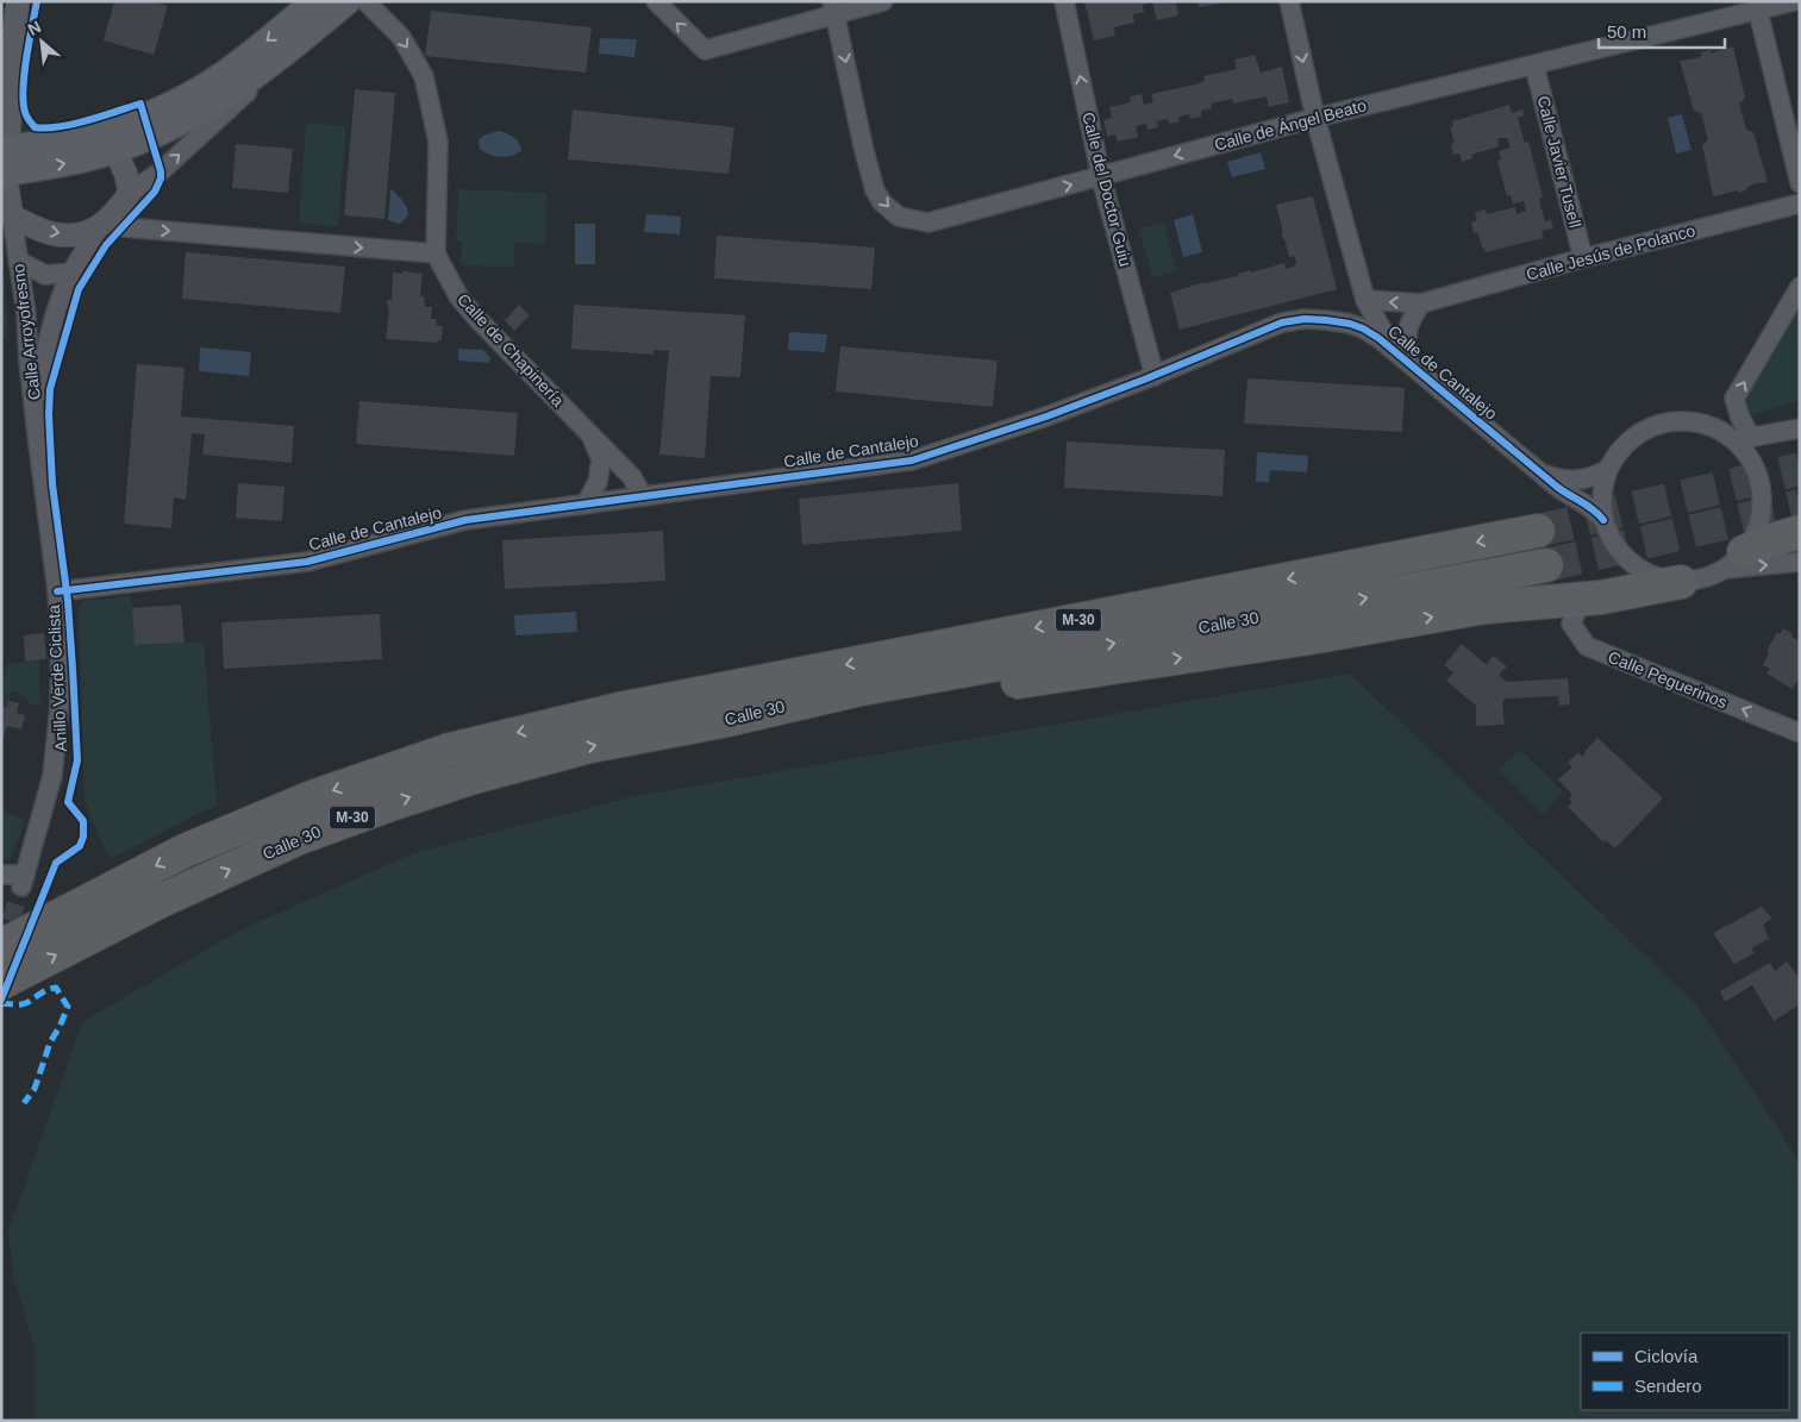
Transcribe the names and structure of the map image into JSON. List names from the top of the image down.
{
  "streets": {
    "highway": ["M-30", "Calle 30"],
    "street": [
      "Calle de Ángel Beato",
      "Calle Javier Tusell",
      "Calle del Doctor Guiu",
      "Calle Jesús de Polanco",
      "Calle Arroyofresno",
      "Calle de Chapinería",
      "Calle de Cantalejo",
      "Calle Peguerinos"
    ],
    "cycle path": ["Anillo Verde Ciclista"]
  },
  "crossings": [
    ["Calle de Ángel Beato", "Calle Javier Tusell"],
    ["Calle de Ángel Beato", "Calle del Doctor Guiu"],
    ["Calle Javier Tusell", "Calle Jesús de Polanco"],
    ["Calle del Doctor Guiu", "Calle de Cantalejo"],
    ["Calle Arroyofresno", "Calle de Cantalejo"],
    ["Calle de Chapinería", "Calle de Cantalejo"]
  ],
  "one_way": ["Calle del Doctor Guiu", "Calle de Chapinería", "Calle Peguerinos"],
  "legend": ["Ciclovía", "Sendero"],
  "scale_bar": "50 m",
  "north": "top left"
}
